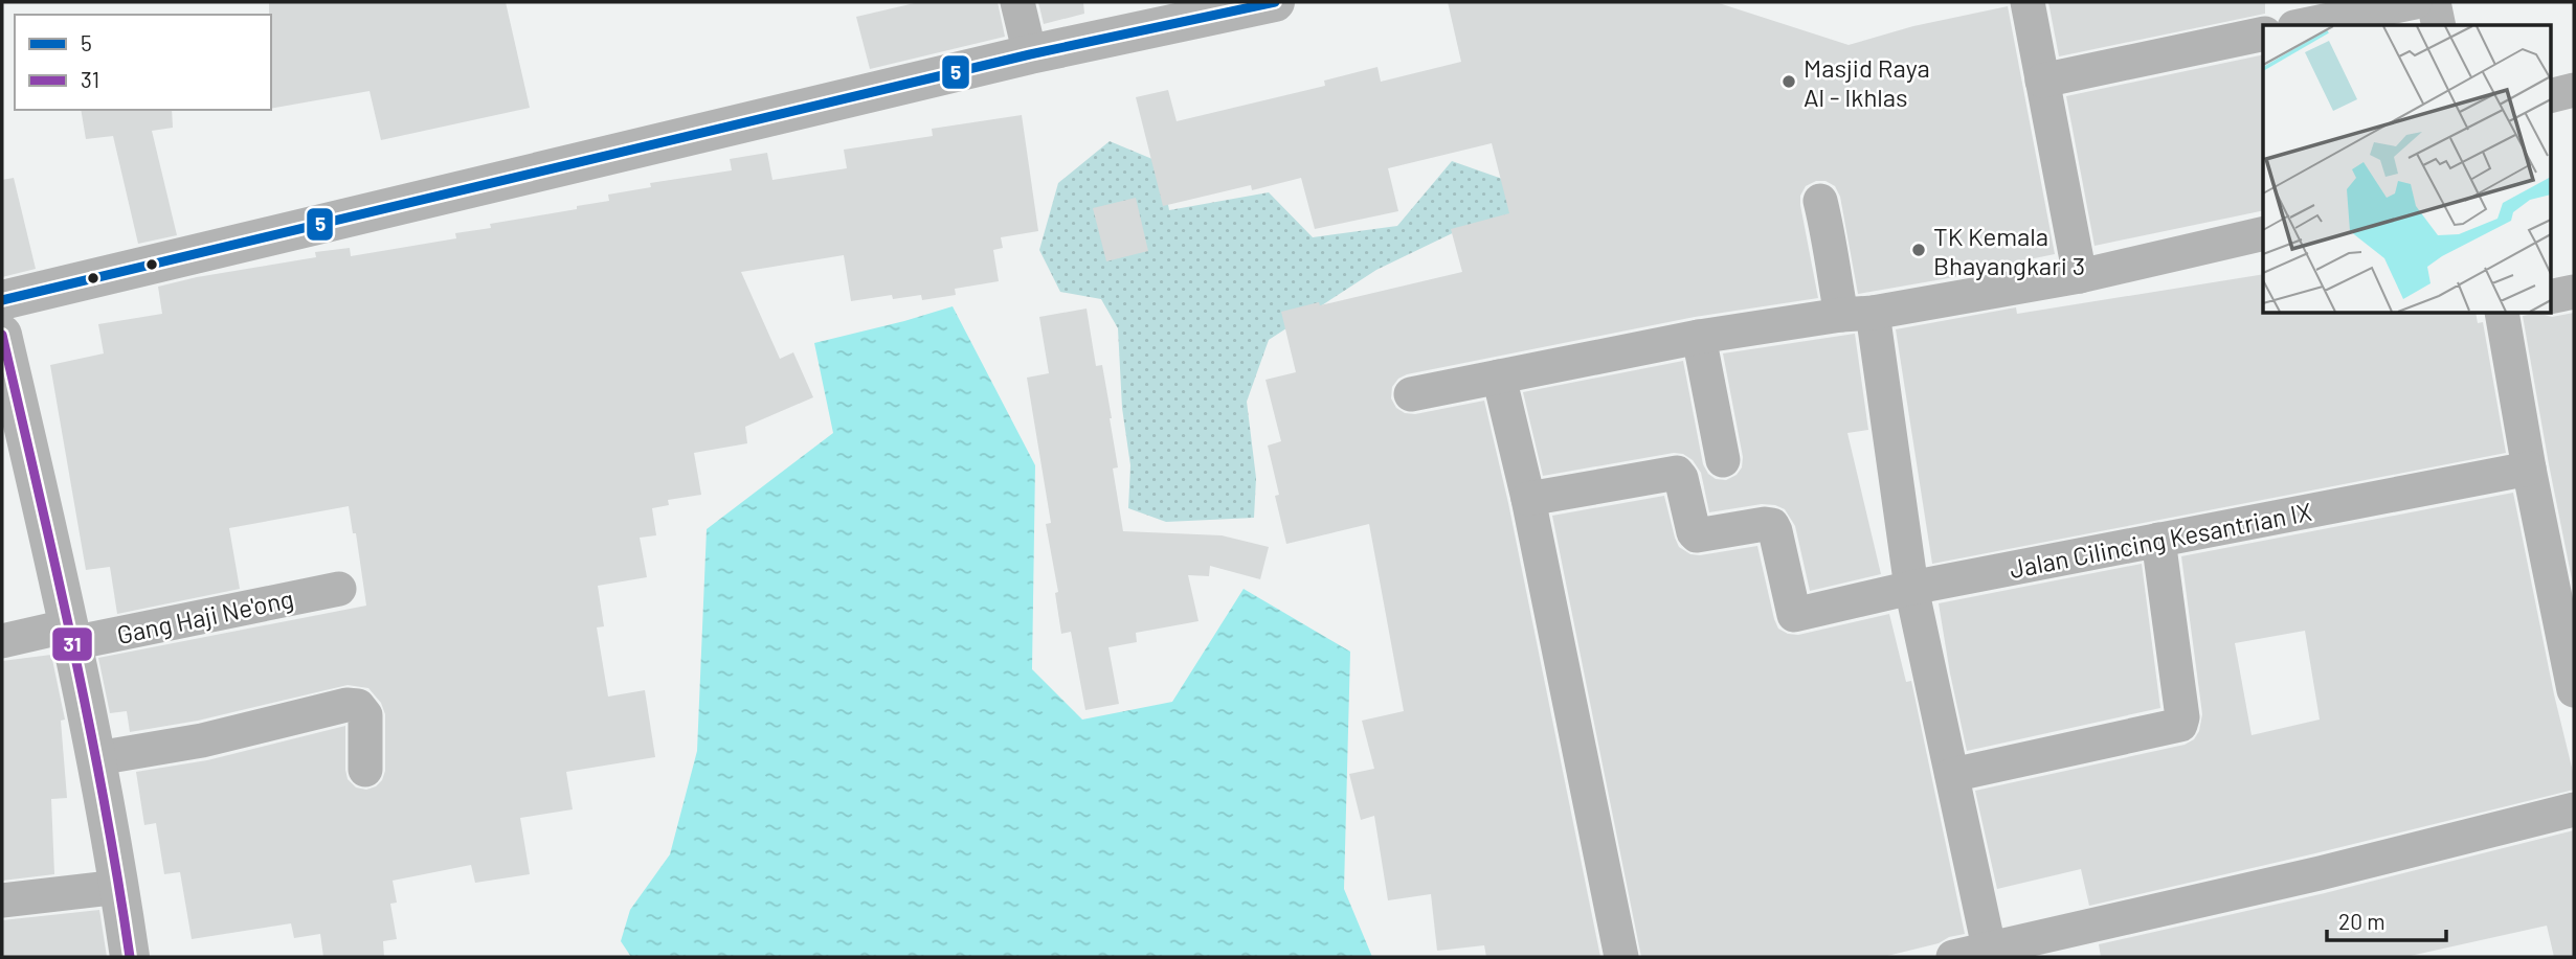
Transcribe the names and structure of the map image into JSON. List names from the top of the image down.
{
  "streets": {
    "street": ["Jalan Cilincing Kesantrian IX", "Gang Haji Ne'ong"]
  },
  "places": ["Masjid Raya Al - Ikhlas", "TK Kemala Bhayangkari 3"],
  "lines": ["transit line 5", "transit line 31"],
  "legend": ["5", "31"],
  "scale_bar": "20 m"
}
